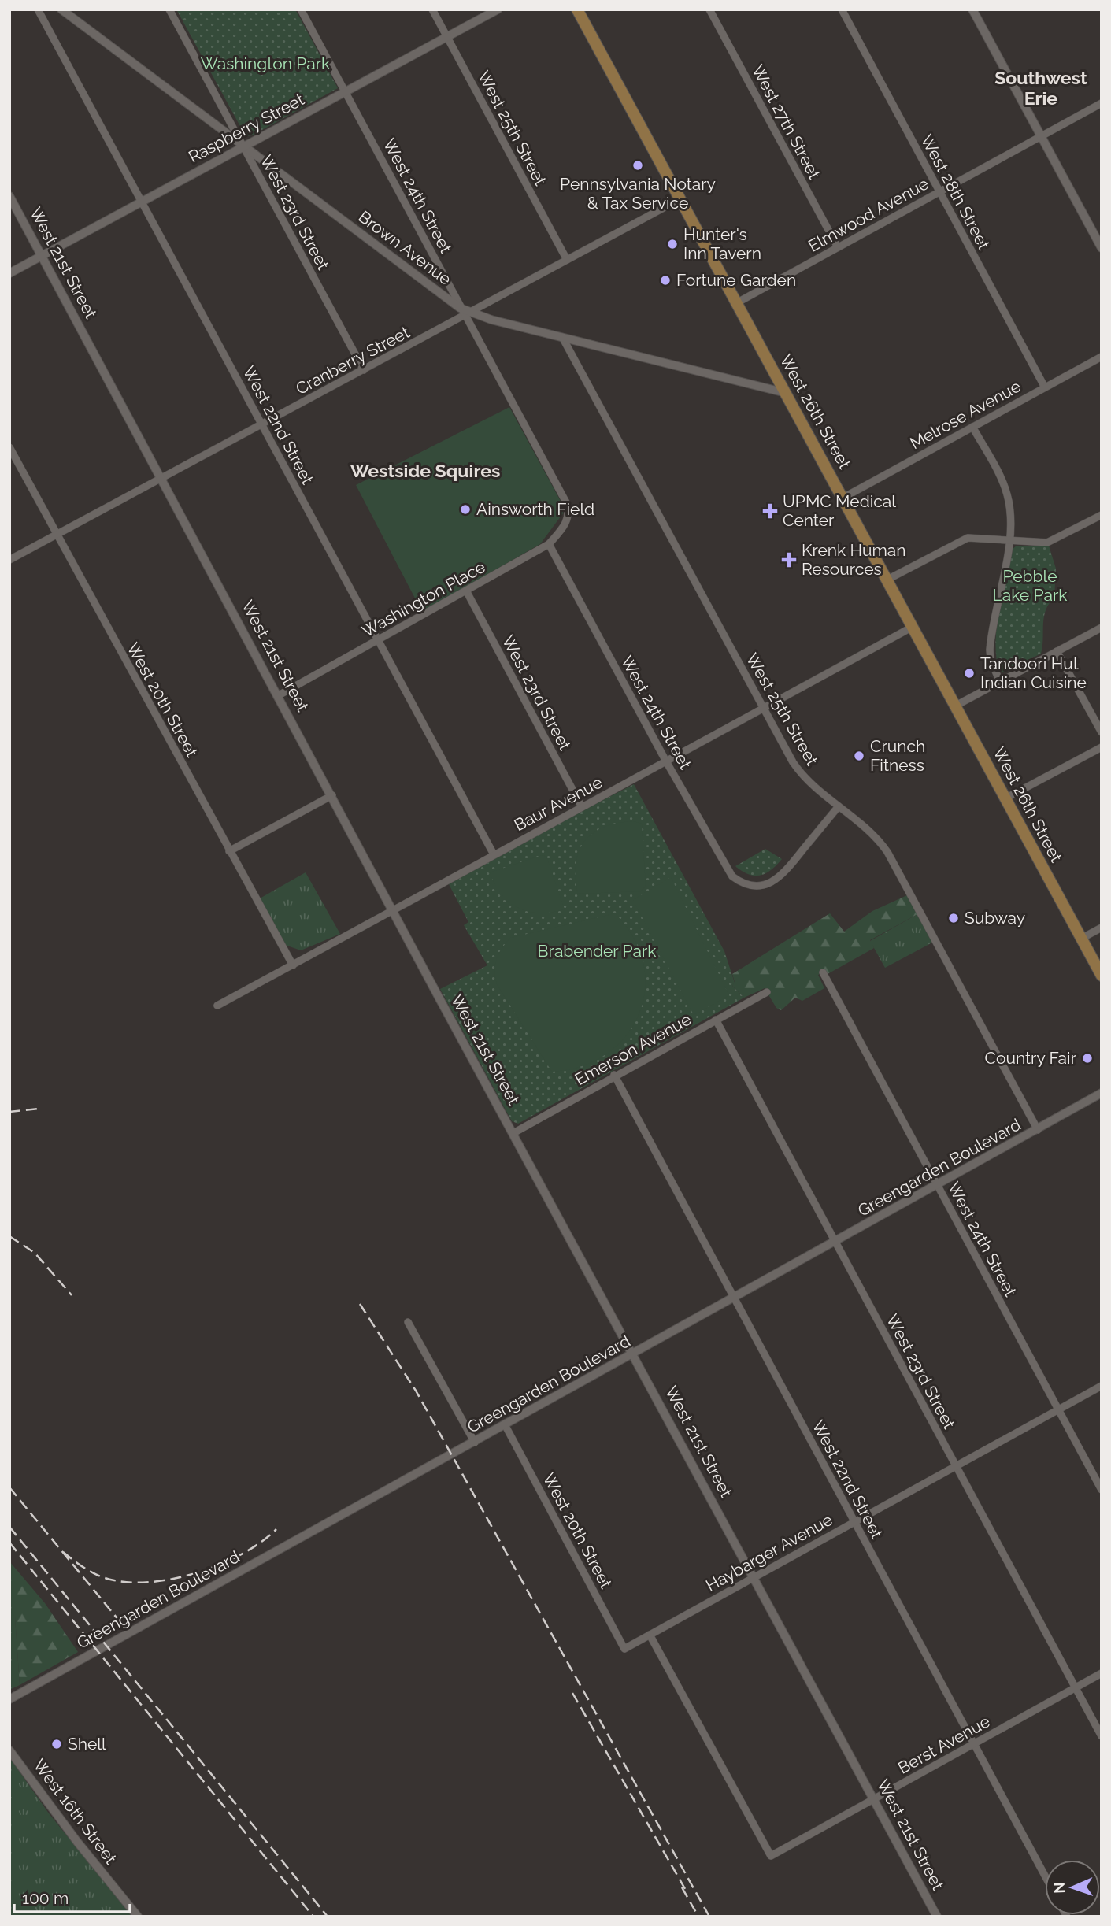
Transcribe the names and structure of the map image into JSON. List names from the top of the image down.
{
  "streets": {
    "main road": ["West 26th Street"],
    "street": [
      "West 27th Street",
      "Raspberry Street",
      "West 25th Street",
      "West 28th Street",
      "West 24th Street",
      "West 23rd Street",
      "Elmwood Avenue",
      "Brown Avenue",
      "West 21st Street",
      "Cranberry Street",
      "Melrose Avenue",
      "West 22nd Street",
      "Washington Place",
      "West 20th Street",
      "Baur Avenue",
      "Emerson Avenue",
      "Greengarden Boulevard",
      "Haybarger Avenue",
      "Berst Avenue",
      "West 16th Street"
    ]
  },
  "crossings": [
    ["West 27th Street", "Elmwood Avenue"],
    ["Raspberry Street", "West 25th Street"],
    ["Raspberry Street", "West 24th Street"],
    ["Raspberry Street", "West 23rd Street"],
    ["Raspberry Street", "Brown Avenue"],
    ["Raspberry Street", "West 21st Street"],
    ["Raspberry Street", "West 22nd Street"],
    ["West 25th Street", "West 24th Street"],
    ["West 25th Street", "Brown Avenue"],
    ["West 25th Street", "Cranberry Street"],
    ["West 25th Street", "Baur Avenue"],
    ["West 25th Street", "Greengarden Boulevard"],
    ["West 28th Street", "Elmwood Avenue"],
    ["West 28th Street", "Melrose Avenue"],
    ["West 24th Street", "Brown Avenue"],
    ["West 24th Street", "Cranberry Street"],
    ["West 24th Street", "Washington Place"],
    ["West 24th Street", "Baur Avenue"],
    ["West 24th Street", "Greengarden Boulevard"],
    ["West 24th Street", "Haybarger Avenue"],
    ["West 23rd Street", "Brown Avenue"],
    ["West 23rd Street", "Cranberry Street"],
    ["West 23rd Street", "Washington Place"],
    ["West 23rd Street", "Baur Avenue"],
    ["West 23rd Street", "Emerson Avenue"],
    ["West 23rd Street", "Greengarden Boulevard"],
    ["West 23rd Street", "Haybarger Avenue"],
    ["West 23rd Street", "Berst Avenue"],
    ["Elmwood Avenue", "West 26th Street"],
    ["Brown Avenue", "Cranberry Street"],
    ["Brown Avenue", "West 26th Street"],
    ["West 21st Street", "Cranberry Street"],
    ["West 21st Street", "Washington Place"],
    ["West 21st Street", "Baur Avenue"],
    ["West 21st Street", "Emerson Avenue"],
    ["West 21st Street", "Greengarden Boulevard"],
    ["West 21st Street", "Haybarger Avenue"],
    ["West 21st Street", "Berst Avenue"],
    ["Cranberry Street", "West 26th Street"],
    ["Cranberry Street", "West 22nd Street"],
    ["Cranberry Street", "West 20th Street"],
    ["West 26th Street", "Melrose Avenue"],
    ["West 26th Street", "Baur Avenue"],
    ["West 22nd Street", "Washington Place"],
    ["West 22nd Street", "Baur Avenue"],
    ["West 22nd Street", "Emerson Avenue"],
    ["West 22nd Street", "Greengarden Boulevard"],
    ["West 22nd Street", "Haybarger Avenue"],
    ["West 22nd Street", "Berst Avenue"],
    ["West 20th Street", "Baur Avenue"],
    ["West 20th Street", "Greengarden Boulevard"],
    ["West 20th Street", "Haybarger Avenue"],
    ["Haybarger Avenue", "Berst Avenue"]
  ],
  "districts": ["Southwest Erie", "Westside Squires"],
  "parks": ["Washington Park", "Pebble Lake Park", "Brabender Park"],
  "places": {
    "other": [
      "Pennsylvania Notary & Tax Service",
      "Hunter's Inn Tavern",
      "Fortune Garden",
      "Ainsworth Field",
      "Tandoori Hut Indian Cuisine",
      "Crunch Fitness",
      "Subway",
      "Country Fair",
      "Shell"
    ],
    "health": ["UPMC Medical Center", "Krenk Human Resources"]
  },
  "scale_bar": "100 m",
  "north": "left"
}
